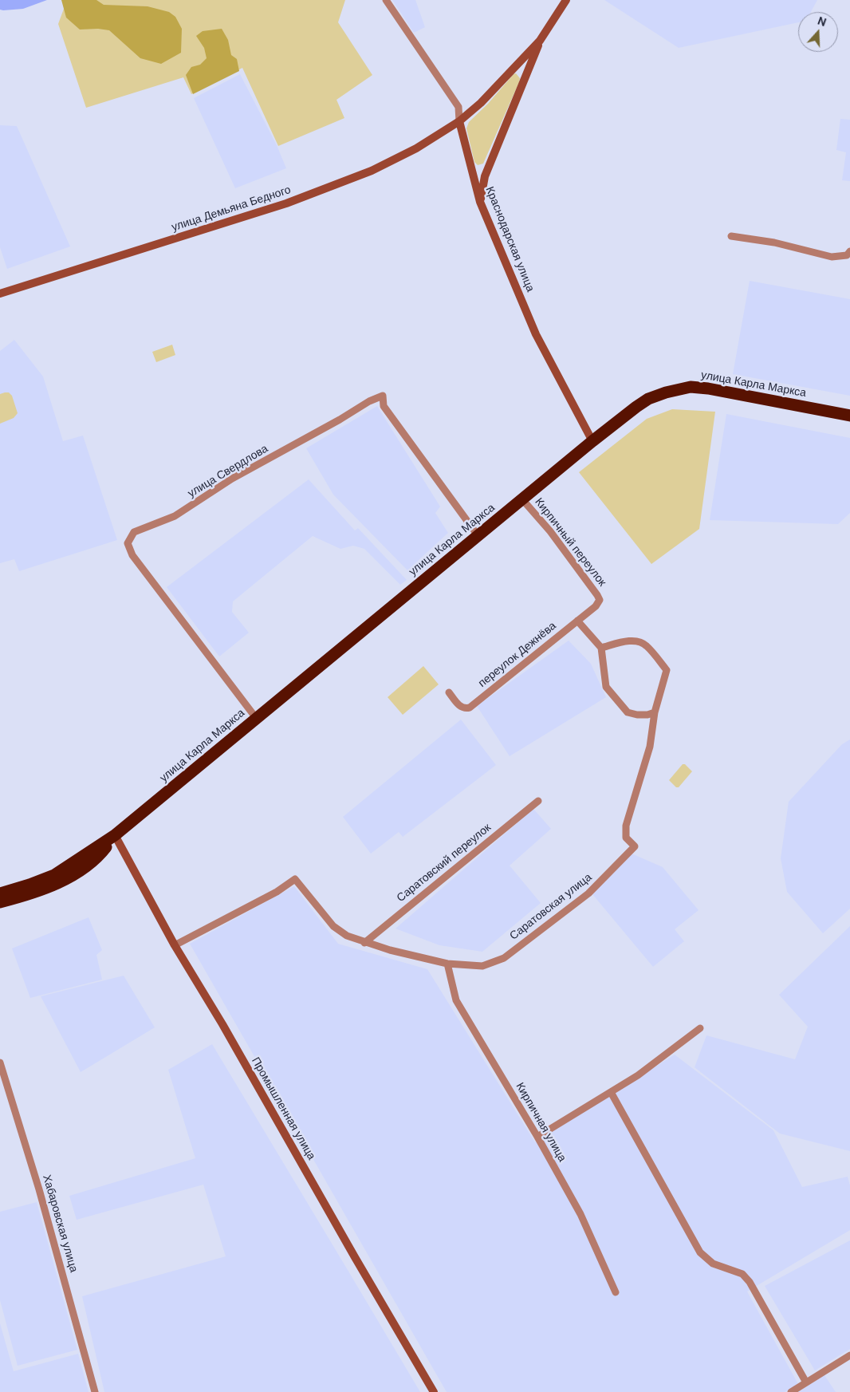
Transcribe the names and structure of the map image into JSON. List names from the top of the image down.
{
  "streets": {
    "highway": ["улица Карла Маркса"],
    "street": [
      "улица Демьяна Бедного",
      "Краснодарская улица",
      "улица Свердлова",
      "Кирпичный переулок",
      "переулок Дежнёва",
      "Саратовский переулок",
      "Саратовская улица",
      "Промышленная улица",
      "Кирпичная улица",
      "Хабаровская улица"
    ]
  },
  "crossings": [
    ["улица Демьяна Бедного", "Краснодарская улица"],
    ["Краснодарская улица", "улица Карла Маркса"],
    ["улица Карла Маркса", "улица Свердлова"],
    ["улица Карла Маркса", "Кирпичный переулок"],
    ["улица Карла Маркса", "Промышленная улица"],
    ["Кирпичный переулок", "переулок Дежнёва"],
    ["Саратовская улица", "Кирпичная улица"]
  ],
  "north": "top"
}
